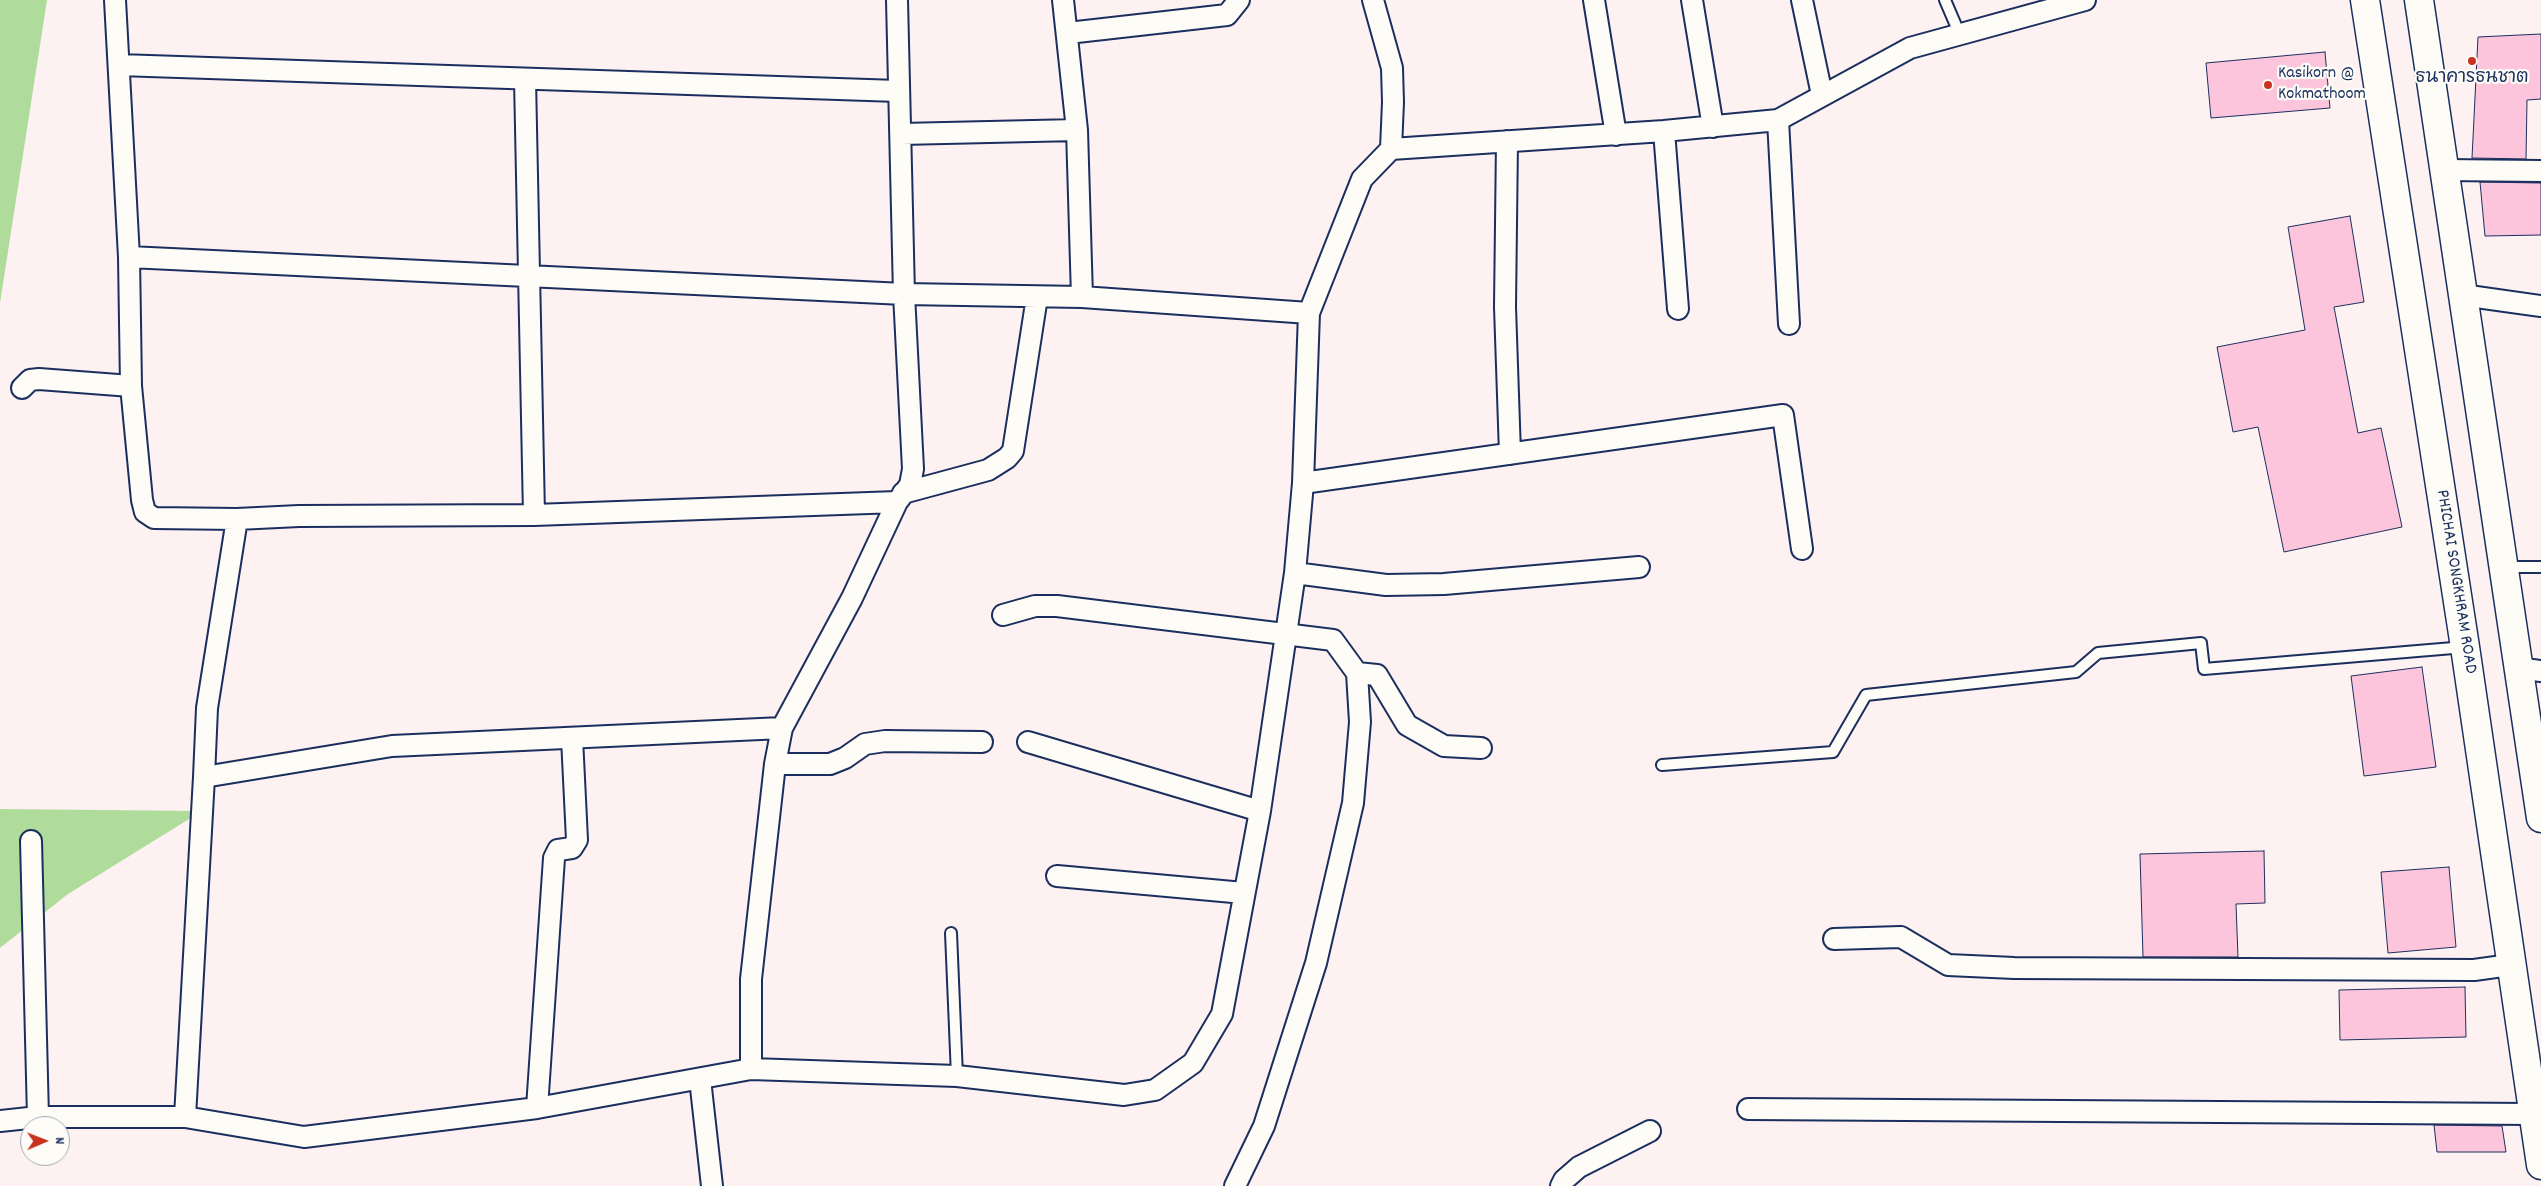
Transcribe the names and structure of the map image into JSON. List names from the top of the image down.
{
  "streets": {
    "main road": ["PHICHAI SONGKHRAM ROAD"]
  },
  "places": ["ธนาคารธนชาต", "Kasikorn @ Kokmathoom"],
  "north": "right"
}
